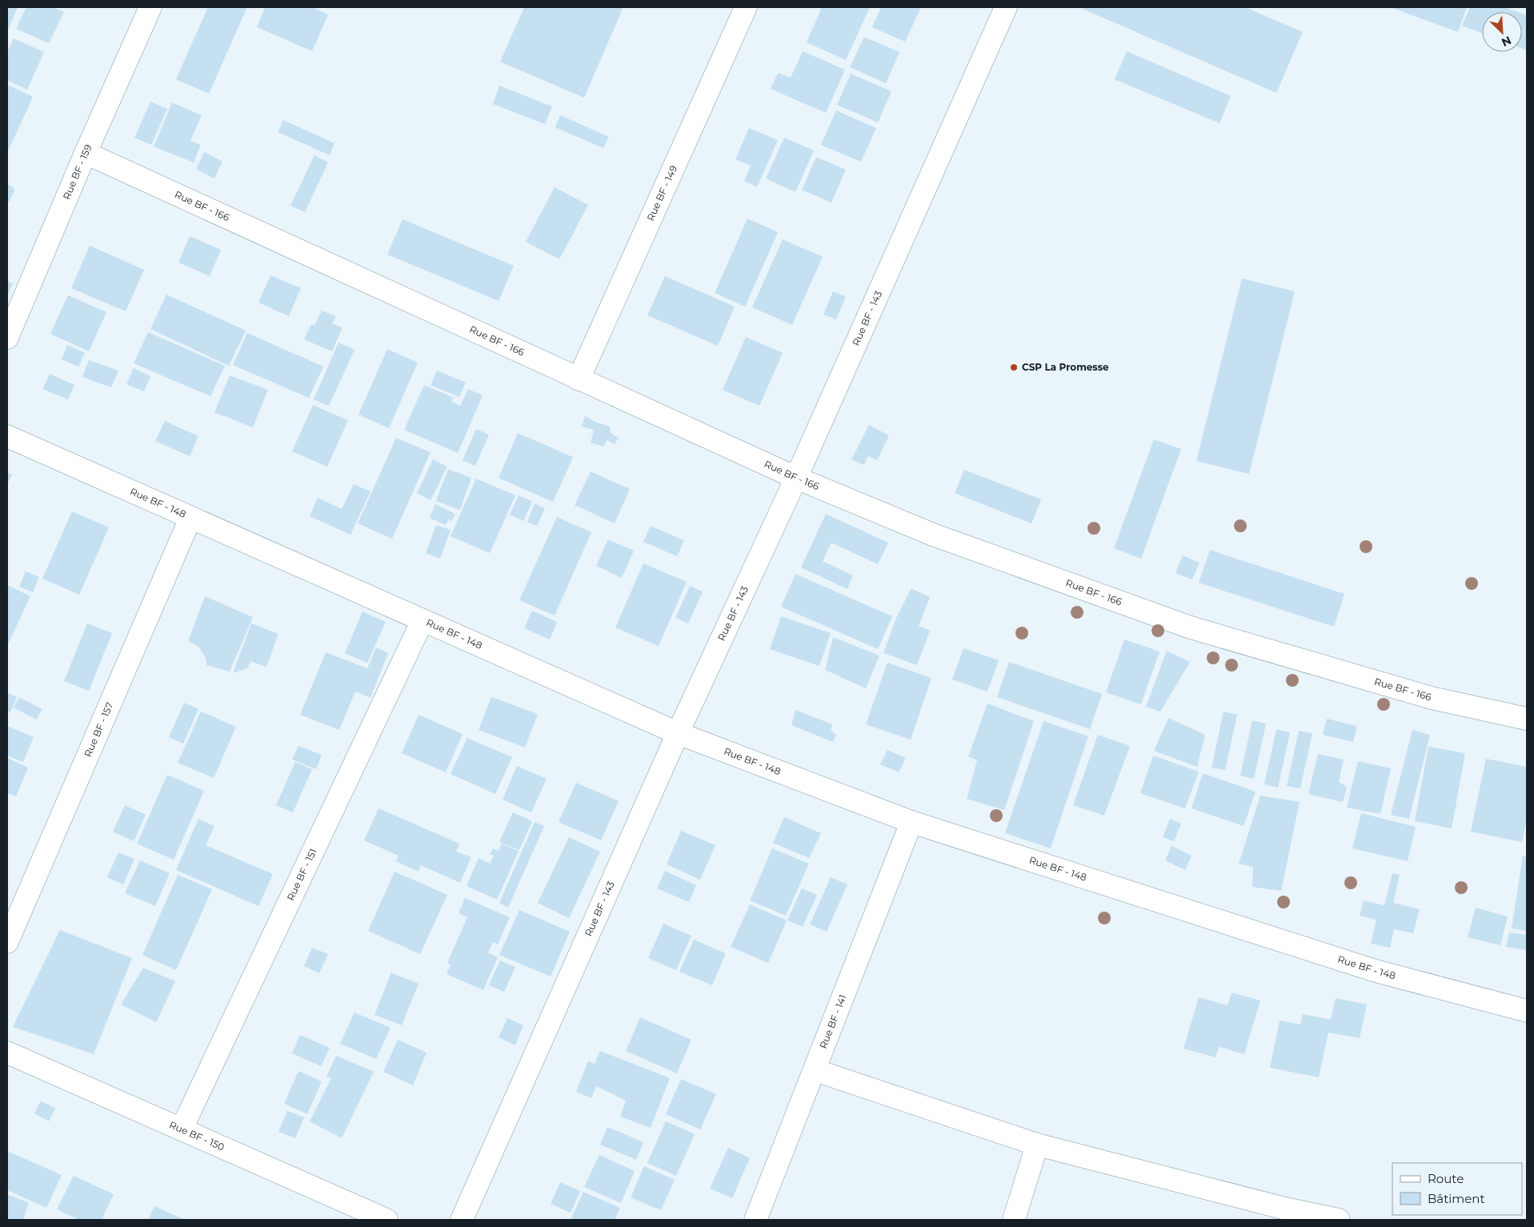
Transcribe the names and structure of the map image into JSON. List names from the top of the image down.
{
  "streets": {
    "street": [
      "Rue BF - 159",
      "Rue BF - 149",
      "Rue BF - 166",
      "Rue BF - 143",
      "Rue BF - 148",
      "Rue BF - 157",
      "Rue BF - 151",
      "Rue BF - 141",
      "Rue BF - 150"
    ]
  },
  "crossings": [
    ["Rue BF - 159", "Rue BF - 166"],
    ["Rue BF - 149", "Rue BF - 166"],
    ["Rue BF - 166", "Rue BF - 143"],
    ["Rue BF - 143", "Rue BF - 148"],
    ["Rue BF - 148", "Rue BF - 157"],
    ["Rue BF - 148", "Rue BF - 151"],
    ["Rue BF - 148", "Rue BF - 141"],
    ["Rue BF - 151", "Rue BF - 150"]
  ],
  "places": ["CSP La Promesse"],
  "legend": ["Route", "Bâtiment"],
  "north": "bottom right"
}
